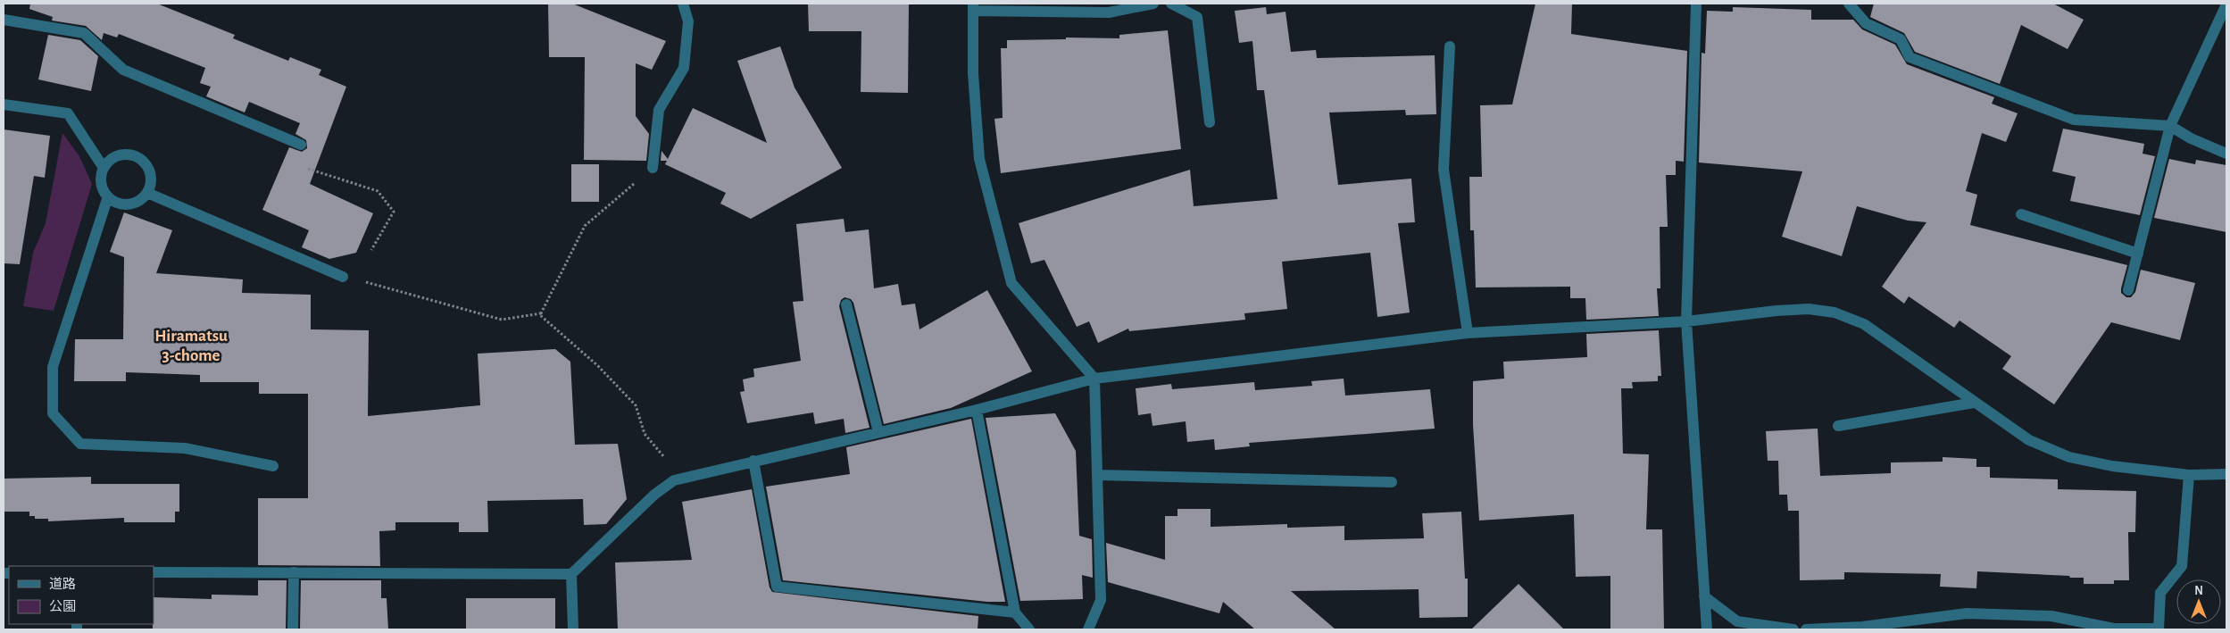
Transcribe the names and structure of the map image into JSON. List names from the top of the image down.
{
  "districts": ["Hiramatsu 3-chome"],
  "legend": ["道路", "公園"],
  "north": "top"
}
